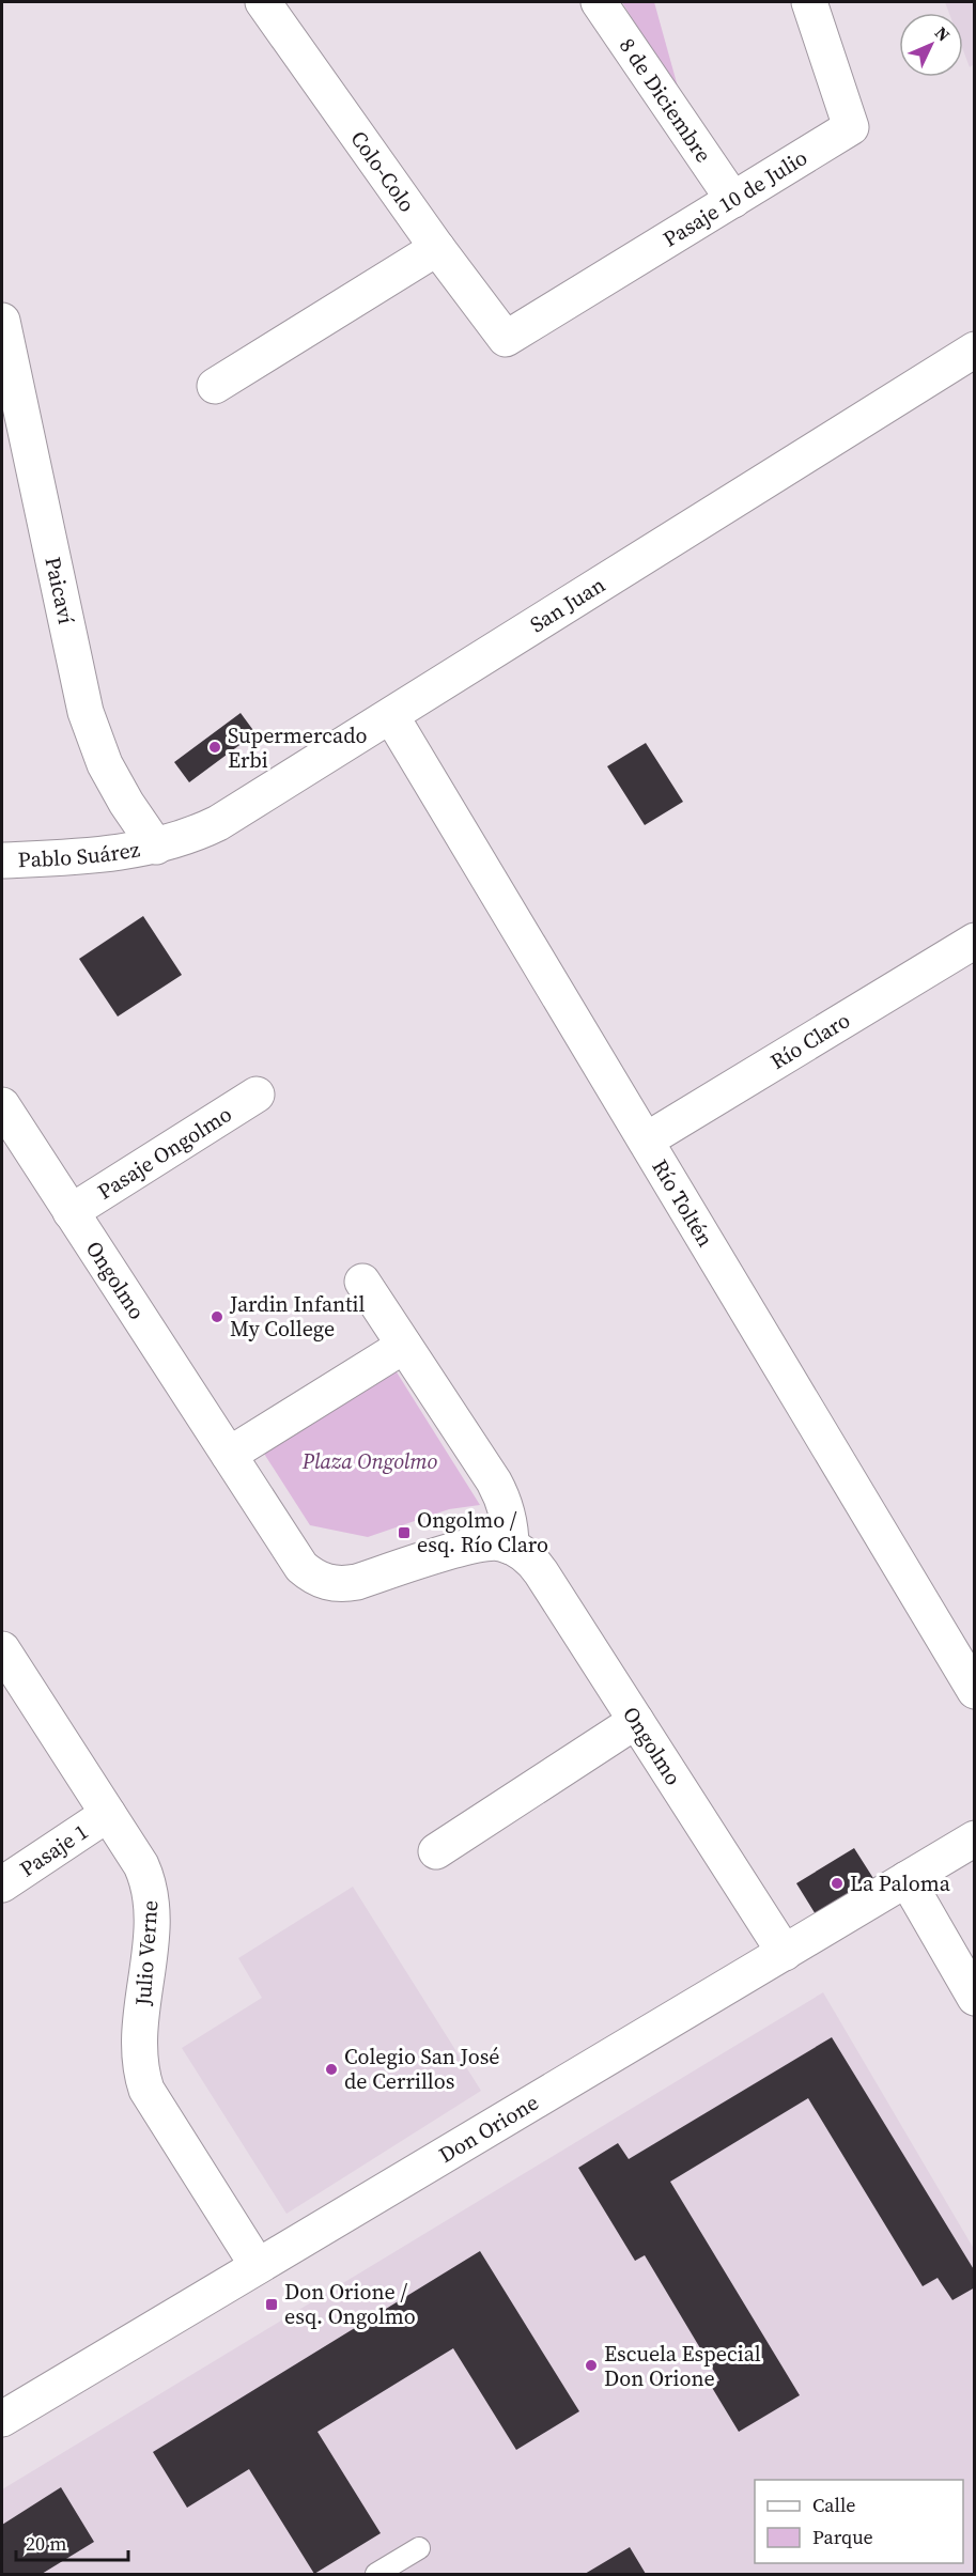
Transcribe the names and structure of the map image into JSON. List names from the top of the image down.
{
  "streets": {
    "street": [
      "8 de Diciembre",
      "Colo-Colo",
      "Pasaje 10 de Julio",
      "Paicaví",
      "San Juan",
      "Pablo Suárez",
      "Río Claro",
      "Pasaje Ongolmo",
      "Río Toltén",
      "Ongolmo",
      "Pasaje 1",
      "Julio Verne",
      "Don Orione"
    ]
  },
  "crossings": [
    ["8 de Diciembre", "Pasaje 10 de Julio"],
    ["Colo-Colo", "Pasaje 10 de Julio"],
    ["Paicaví", "San Juan"],
    ["Paicaví", "Pablo Suárez"],
    ["San Juan", "Pablo Suárez"],
    ["San Juan", "Río Toltén"],
    ["Río Claro", "Río Toltén"],
    ["Pasaje Ongolmo", "Ongolmo"],
    ["Ongolmo", "Don Orione"],
    ["Pasaje 1", "Julio Verne"],
    ["Julio Verne", "Don Orione"]
  ],
  "parks": ["Plaza Ongolmo"],
  "places": {
    "other": [
      "Supermercado Erbi",
      "Jardin Infantil My College",
      "La Paloma",
      "Colegio San José de Cerrillos",
      "Escuela Especial Don Orione"
    ],
    "transit": ["Ongolmo / esq. Río Claro", "Don Orione / esq. Ongolmo"]
  },
  "legend": ["Calle", "Parque"],
  "scale_bar": "20 m",
  "north": "top right"
}
